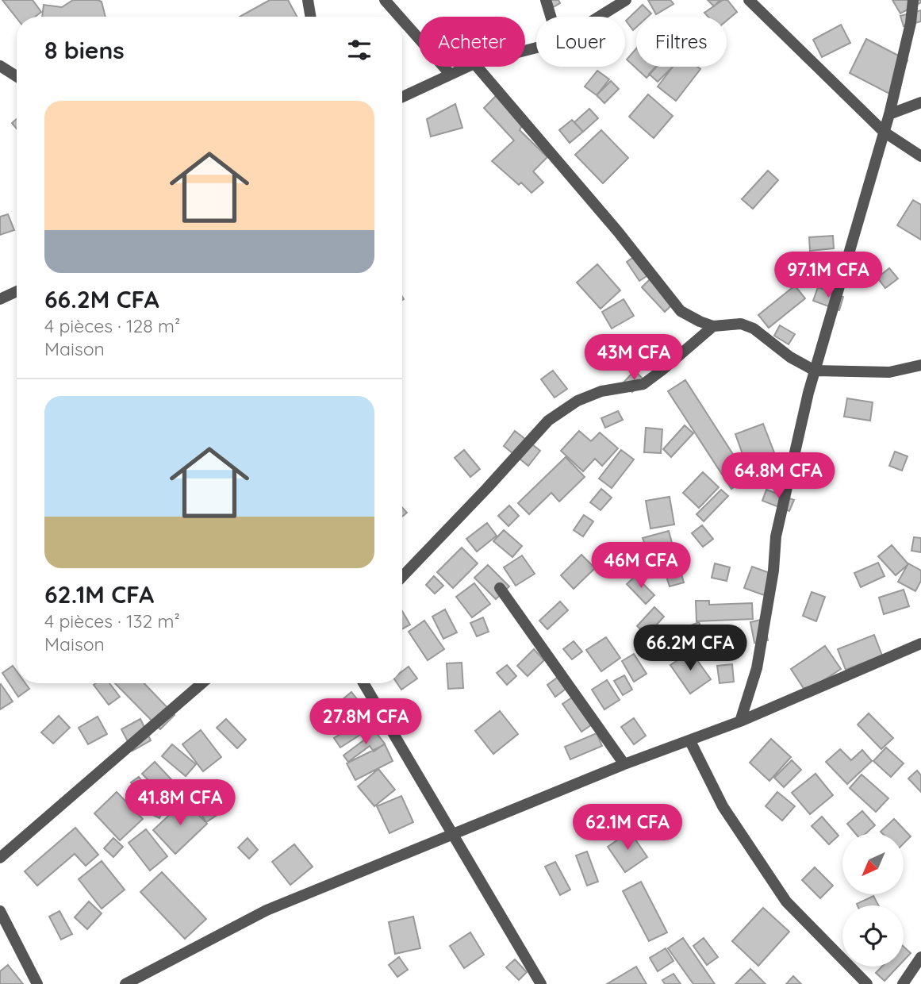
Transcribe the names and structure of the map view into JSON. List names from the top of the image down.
{
  "north": "bottom left",
  "page": {
    "chip": ["Acheter", "Louer", "Filtres"],
    "heading": "8 biens",
    "list": [
      {
        "name": "66.2M CFA",
        "note": "4 pièces · 128 m² · Maison"
      },
      {
        "name": "62.1M CFA",
        "note": "4 pièces · 132 m² · Maison"
      }
    ],
    "price": [
      "97.1M CFA",
      "43M CFA",
      "64.8M CFA",
      "46M CFA",
      "66.2M CFA",
      "27.8M CFA",
      "41.8M CFA",
      "62.1M CFA"
    ]
  }
}
